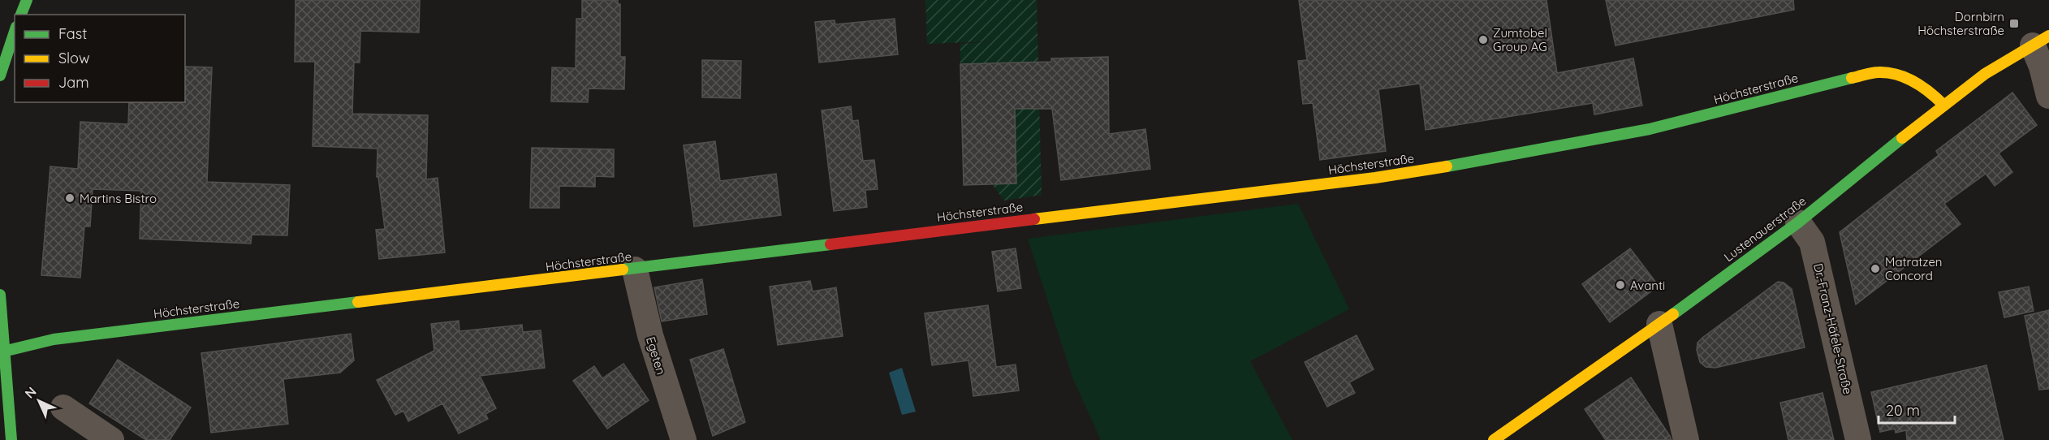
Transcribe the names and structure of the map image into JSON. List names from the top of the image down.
{
  "streets": {
    "main road": ["Höchsterstraße", "Lustenauerstraße"],
    "street": ["Dr.-Franz-Häfele-Straße", "Egeten"]
  },
  "crossings": [
    ["Höchsterstraße", "Lustenauerstraße"],
    ["Höchsterstraße", "Egeten"],
    ["Lustenauerstraße", "Dr.-Franz-Häfele-Straße"]
  ],
  "places": {
    "transit": ["Dornbirn Höchsterstraße"],
    "other": [
      "Zumtobel Group AG",
      "Martins Bistro",
      "Matratzen Concord",
      "Avanti"
    ]
  },
  "legend": ["Fast", "Slow", "Jam"],
  "scale_bar": "20 m",
  "north": "top left"
}
